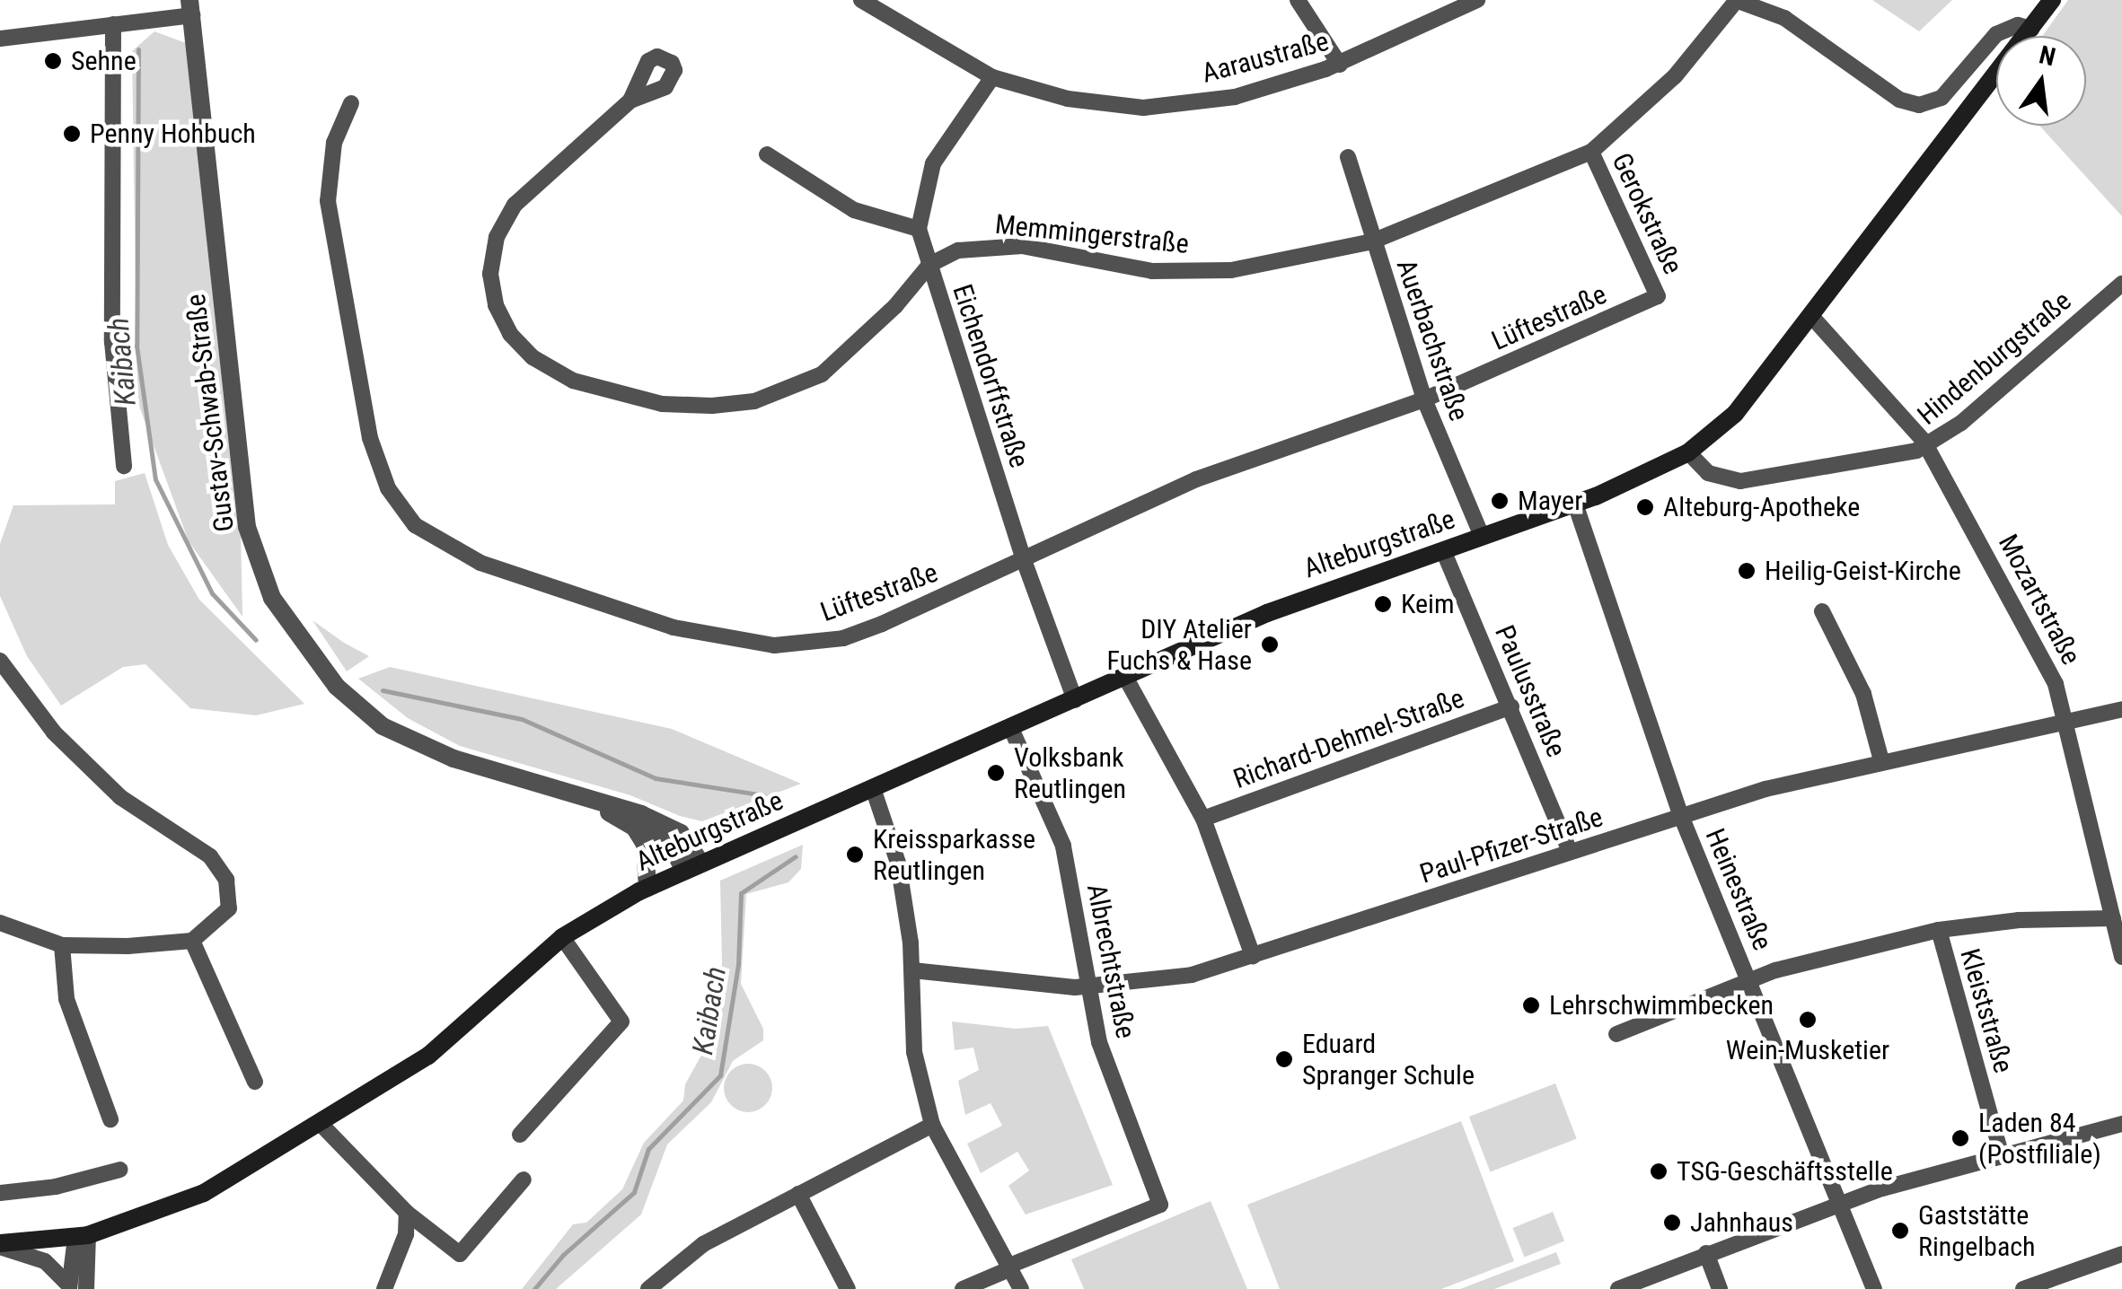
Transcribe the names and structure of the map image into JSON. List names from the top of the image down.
{
  "streets": {
    "main road": ["Alteburgstraße"],
    "street": [
      "Aaraustraße",
      "Gerokstraße",
      "Memmingerstraße",
      "Lüftestraße",
      "Auerbachstraße",
      "Hindenburgstraße",
      "Eichendorffstraße",
      "Gustav-Schwab-Straße",
      "Mozartstraße",
      "Paulusstraße",
      "Richard-Dehmel-Straße",
      "Paul-Pfizer-Straße",
      "Heinestraße",
      "Albrechtstraße",
      "Kleiststraße"
    ]
  },
  "crossings": [
    ["Aaraustraße", "Eichendorffstraße"],
    ["Gerokstraße", "Memmingerstraße"],
    ["Gerokstraße", "Lüftestraße"],
    ["Memmingerstraße", "Auerbachstraße"],
    ["Memmingerstraße", "Eichendorffstraße"],
    ["Lüftestraße", "Auerbachstraße"],
    ["Lüftestraße", "Eichendorffstraße"],
    ["Auerbachstraße", "Alteburgstraße"],
    ["Hindenburgstraße", "Alteburgstraße"],
    ["Hindenburgstraße", "Mozartstraße"],
    ["Eichendorffstraße", "Alteburgstraße"],
    ["Gustav-Schwab-Straße", "Alteburgstraße"],
    ["Alteburgstraße", "Mozartstraße"],
    ["Alteburgstraße", "Paulusstraße"],
    ["Alteburgstraße", "Heinestraße"],
    ["Alteburgstraße", "Albrechtstraße"],
    ["Mozartstraße", "Paul-Pfizer-Straße"],
    ["Paulusstraße", "Richard-Dehmel-Straße"],
    ["Paulusstraße", "Paul-Pfizer-Straße"],
    ["Paul-Pfizer-Straße", "Heinestraße"],
    ["Paul-Pfizer-Straße", "Albrechtstraße"]
  ],
  "water": ["Kaibach"],
  "places": [
    "Sehne",
    "Penny Hohbuch",
    "Mayer",
    "Alteburg-Apotheke",
    "Heilig-Geist-Kirche",
    "Keim",
    "DIY Atelier Fuchs & Hase",
    "Volksbank Reutlingen",
    "Kreissparkasse Reutlingen",
    "Lehrschwimmbecken",
    "Wein-Musketier",
    "Eduard Spranger Schule",
    "Laden 84 (Postfiliale)",
    "TSG-Geschäftsstelle",
    "Jahnhaus",
    "Gaststätte Ringelbach"
  ],
  "north": "top"
}
